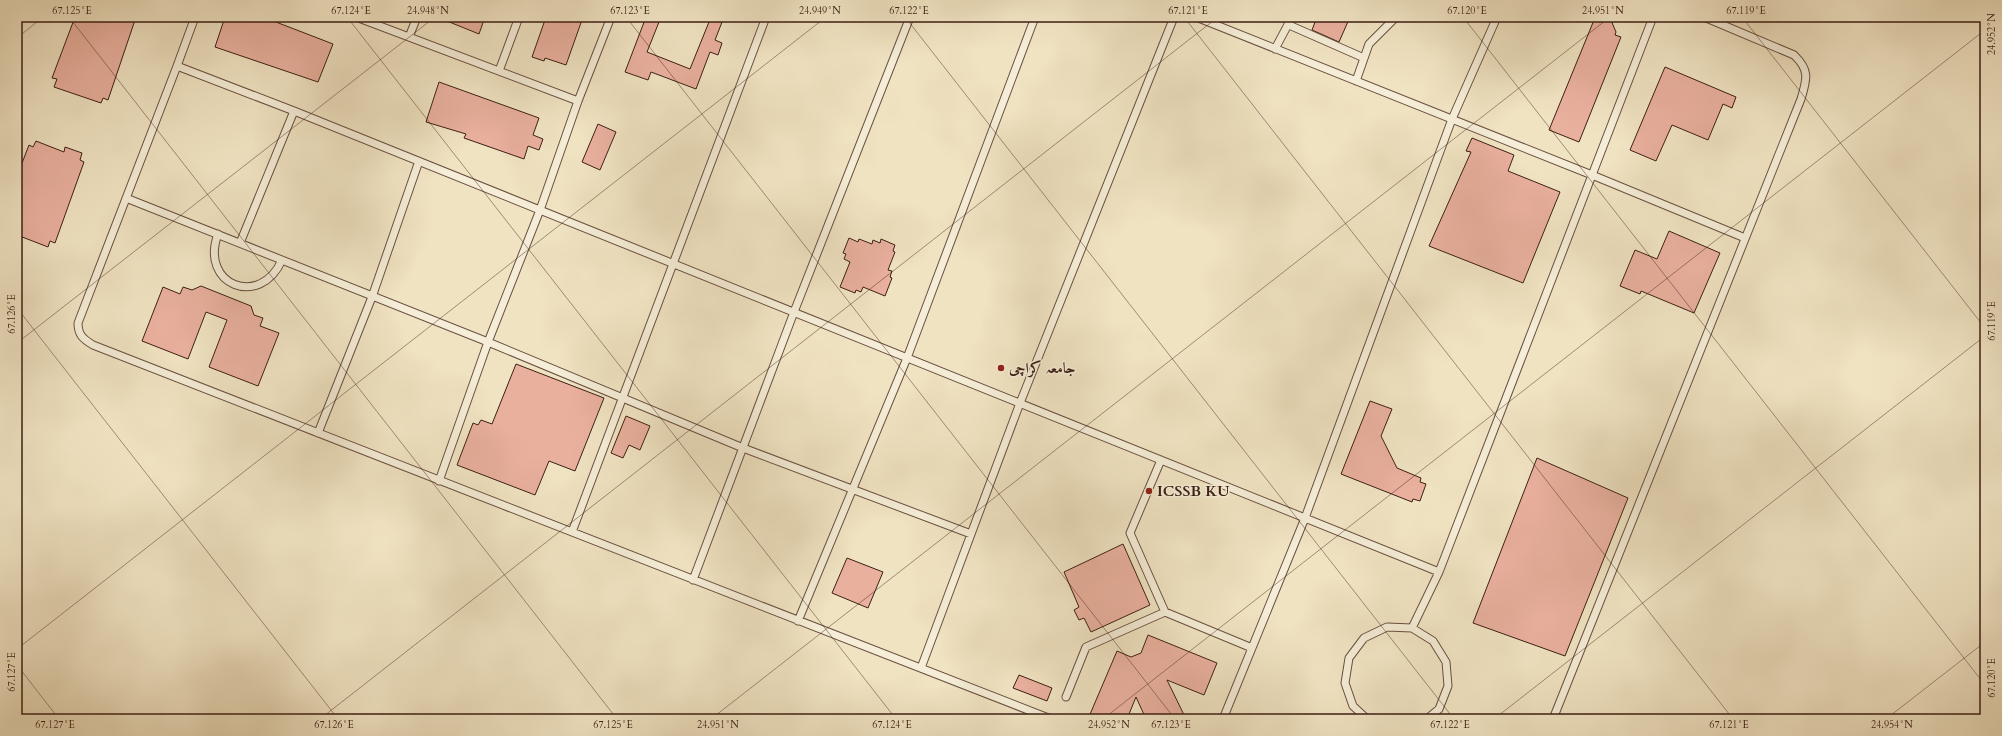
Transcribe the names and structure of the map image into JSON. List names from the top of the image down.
{
  "places": ["جامعہ کراچی", "ICSSB KU"],
  "coordinates": [
    "67.125°E",
    "67.124°E",
    "24.948°N",
    "67.123°E",
    "24.949°N",
    "67.122°E",
    "67.121°E",
    "67.120°E",
    "24.951°N",
    "67.119°E",
    "24.952°N",
    "67.126°E",
    "67.127°E",
    "24.954°N"
  ]
}
